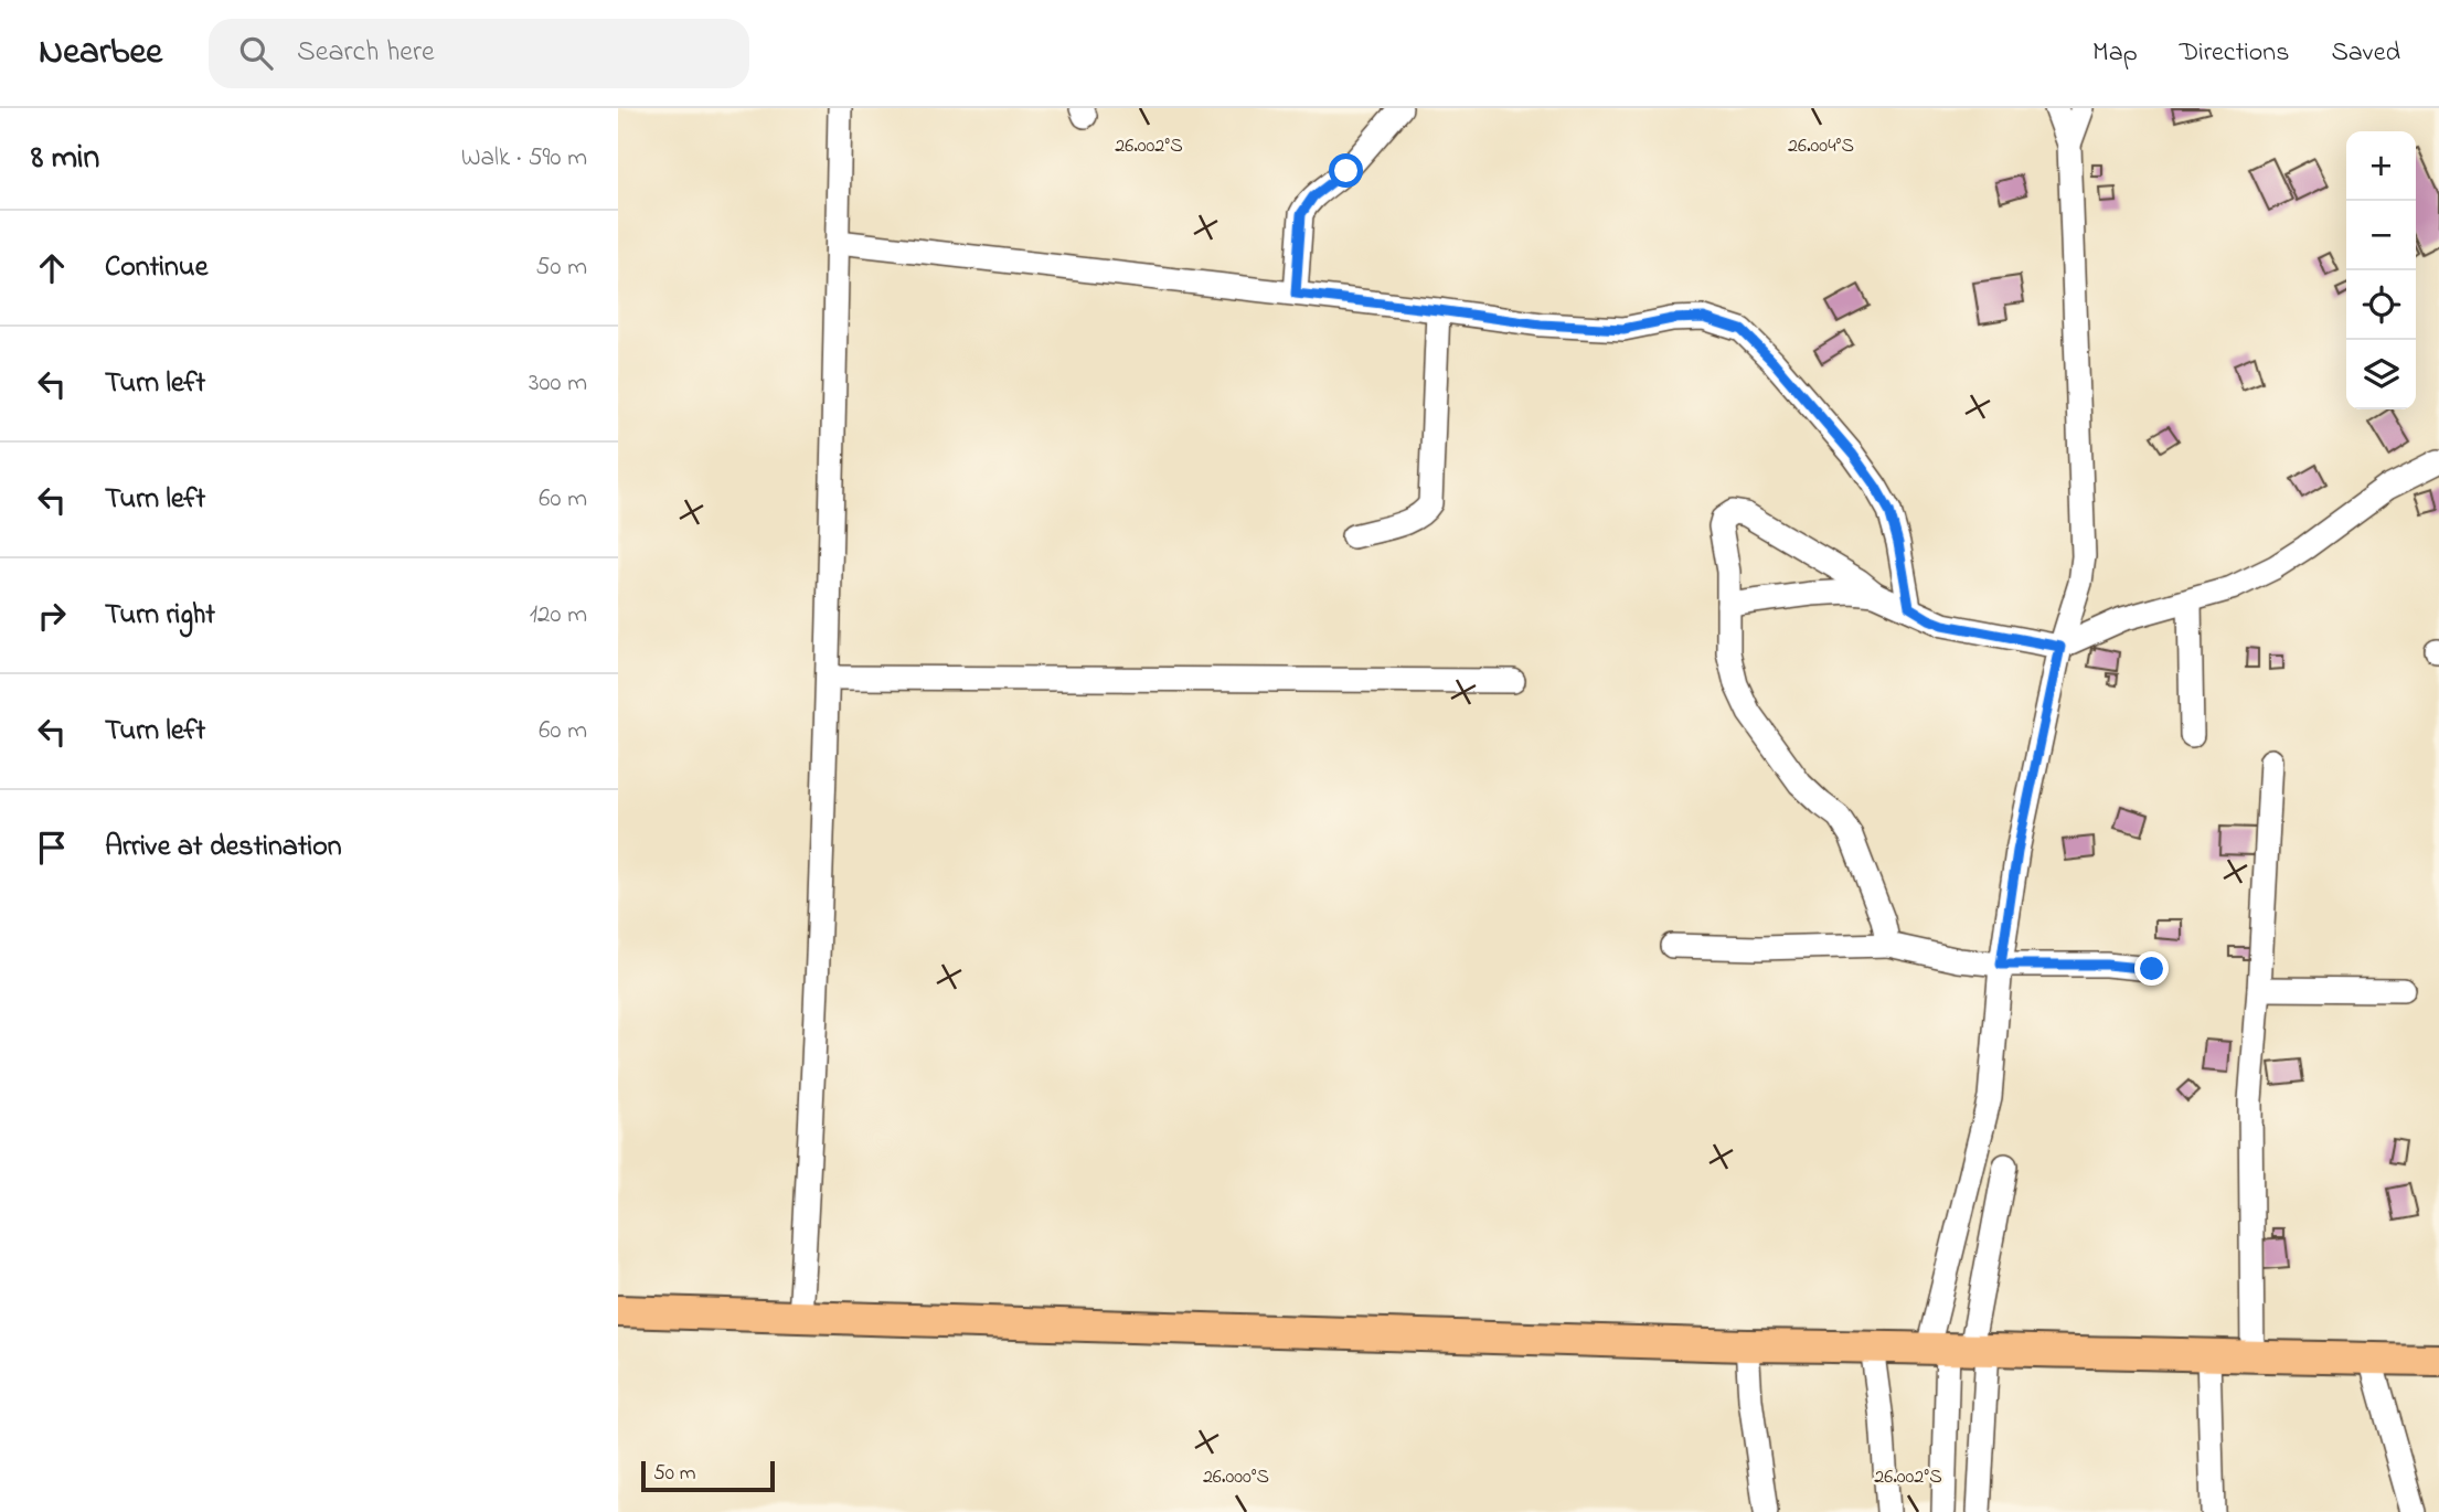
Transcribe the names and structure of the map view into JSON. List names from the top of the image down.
{
  "scale_bar": "50 m",
  "page": {
    "header": "Nearbee",
    "search": "Search here",
    "nav": ["Map", "Directions", "Saved"],
    "heading": ["8 min", "Walk · 590 m"],
    "map_buttons": ["+", "−"],
    "list": [
      ["Continue", "50 m"],
      ["Turn left", "300 m"],
      ["Turn left", "60 m"],
      ["Turn right", "120 m"],
      ["Turn left", "60 m"],
      "Arrive at destination"
    ],
    "scale": "50 m"
  },
  "coordinates": ["26.002°S", "26.004°S", "26.000°S"]
}
